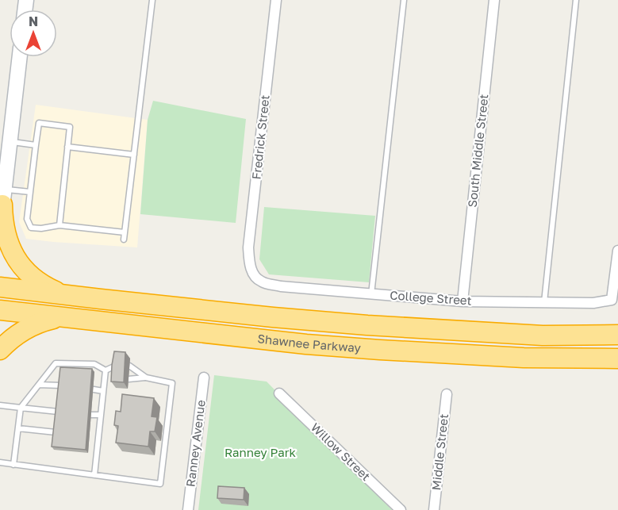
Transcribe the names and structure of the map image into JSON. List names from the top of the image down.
{
  "streets": {
    "highway": ["Shawnee Parkway"],
    "street": [
      "Fredrick Street",
      "South Middle Street",
      "College Street",
      "Ranney Avenue",
      "Willow Street",
      "Middle Street"
    ]
  },
  "crossings": [
    ["Fredrick Street", "College Street"],
    ["South Middle Street", "College Street"]
  ],
  "parks": ["Ranney Park"],
  "north": "top"
}
